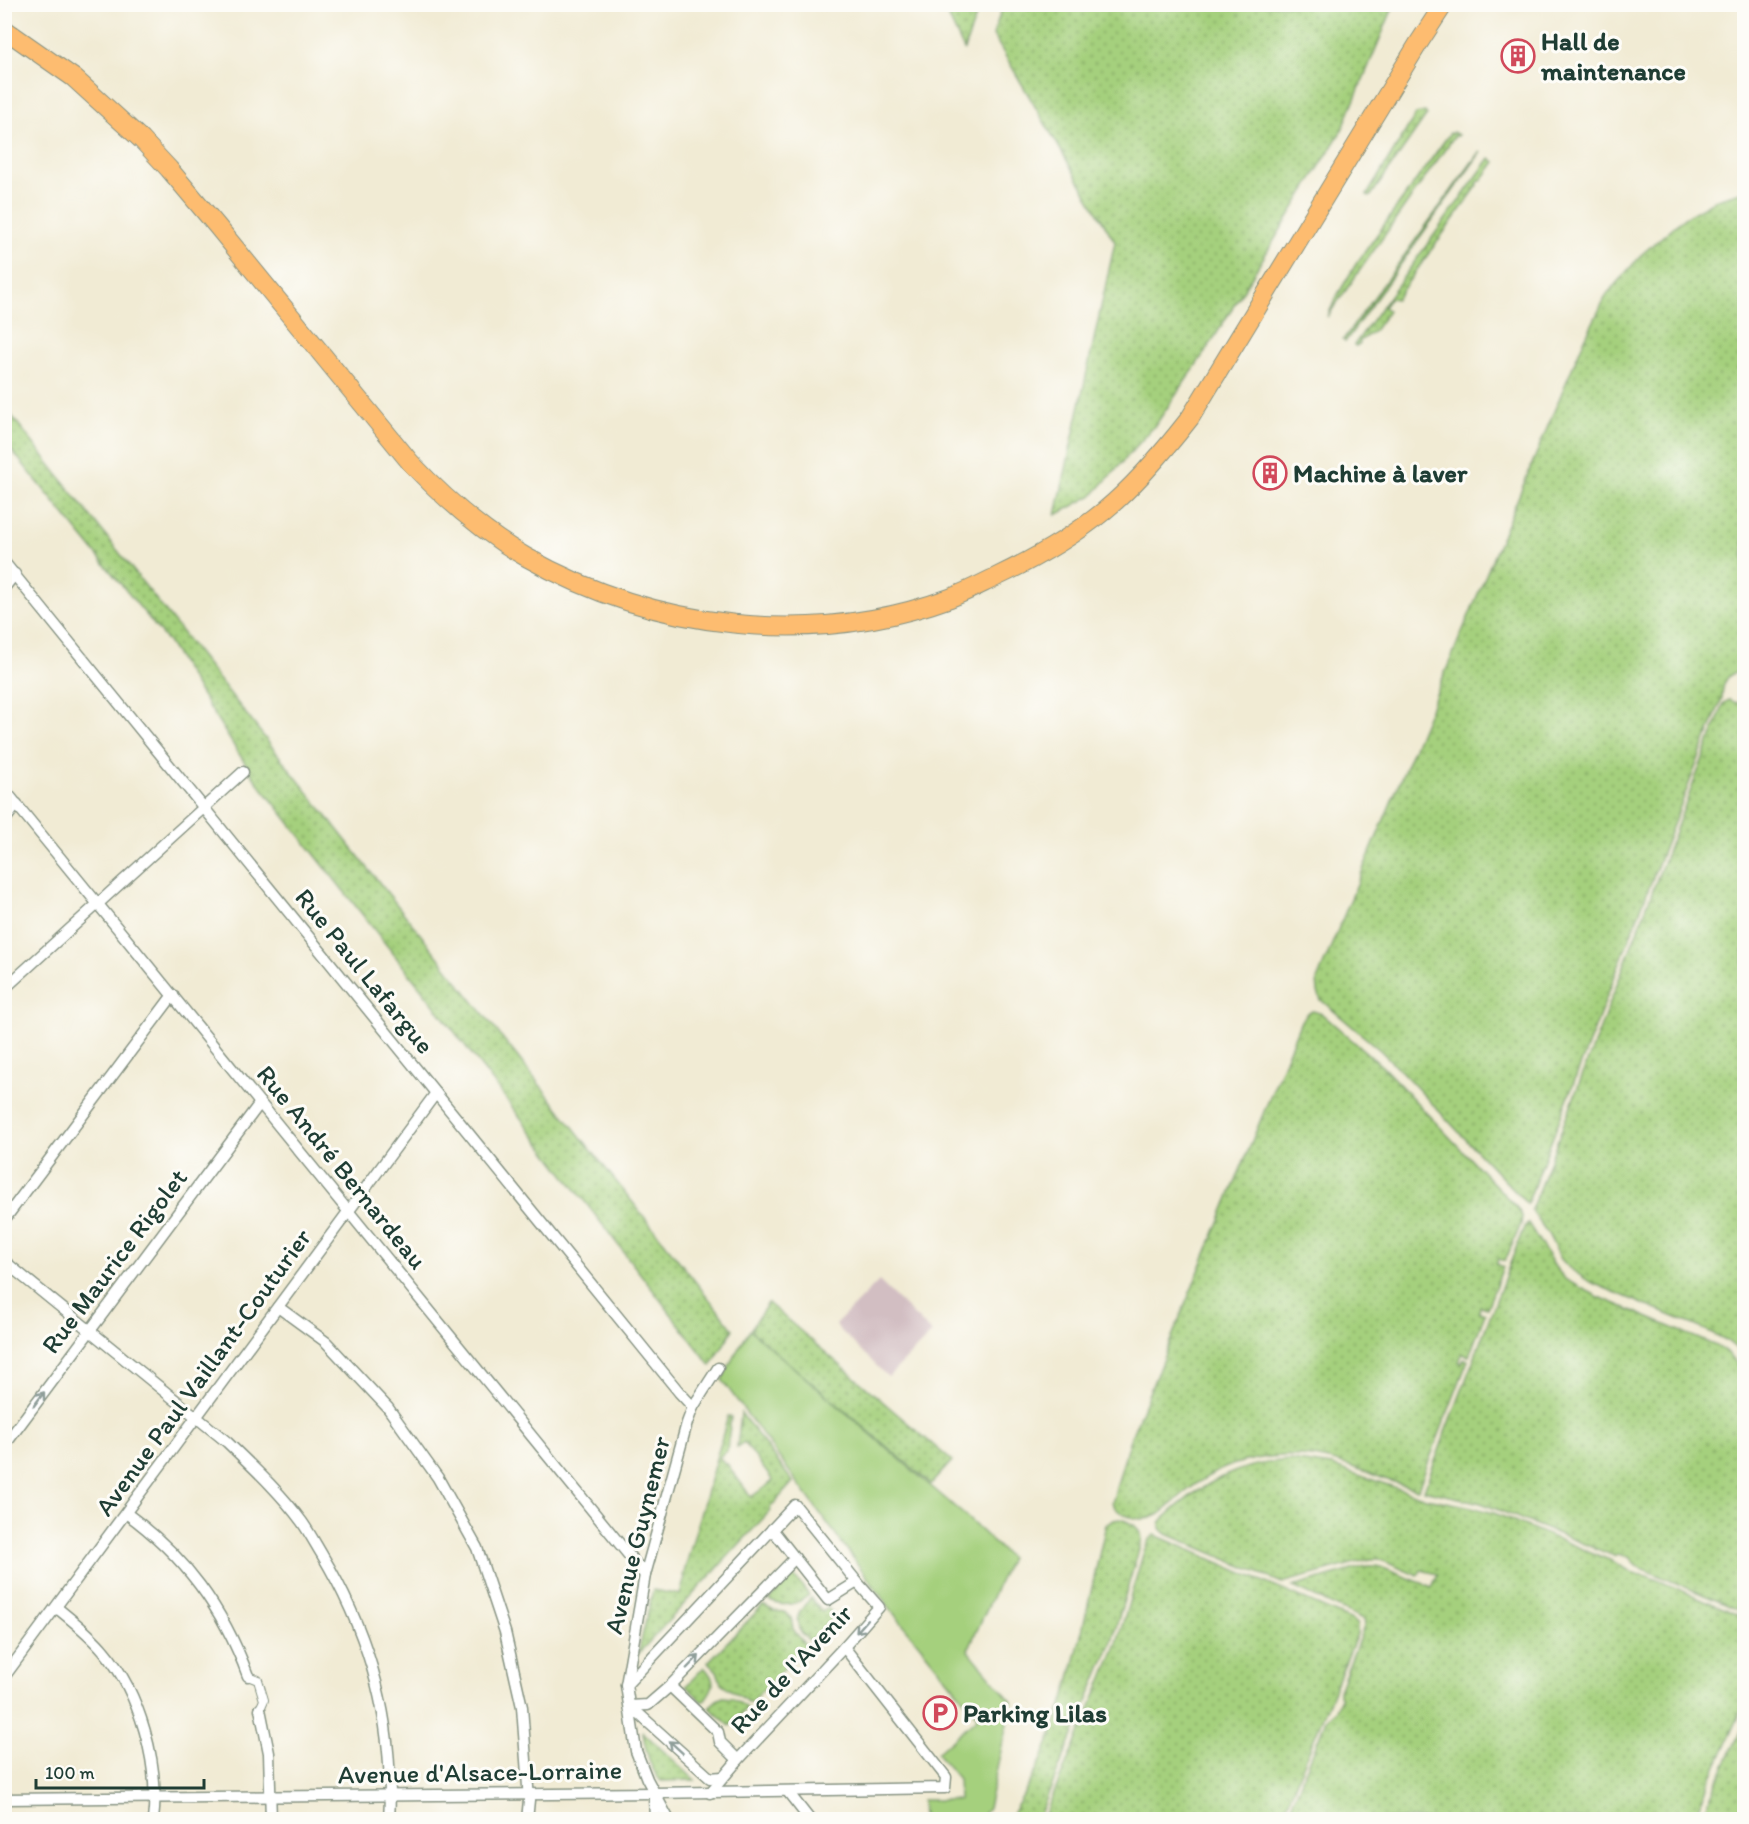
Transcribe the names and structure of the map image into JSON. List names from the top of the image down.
{
  "streets": {
    "street": [
      "Rue Paul Lafargue",
      "Rue André Bernardeau",
      "Rue Maurice Rigolet",
      "Avenue Paul Vaillant-Couturier",
      "Avenue Guynemer",
      "Rue de l'Avenir",
      "Avenue d'Alsace-Lorraine"
    ]
  },
  "crossings": [
    ["Rue Paul Lafargue", "Avenue Paul Vaillant-Couturier"],
    ["Rue Paul Lafargue", "Avenue Guynemer"],
    ["Rue André Bernardeau", "Rue Maurice Rigolet"],
    ["Rue André Bernardeau", "Avenue Paul Vaillant-Couturier"],
    ["Rue André Bernardeau", "Avenue Guynemer"],
    ["Avenue Guynemer", "Rue de l'Avenir"],
    ["Avenue Guynemer", "Avenue d'Alsace-Lorraine"],
    ["Rue de l'Avenir", "Avenue d'Alsace-Lorraine"]
  ],
  "places": {
    "building": ["Hall de maintenance", "Machine à laver"],
    "parking": ["Parking Lilas"]
  },
  "scale_bar": "100 m"
}
